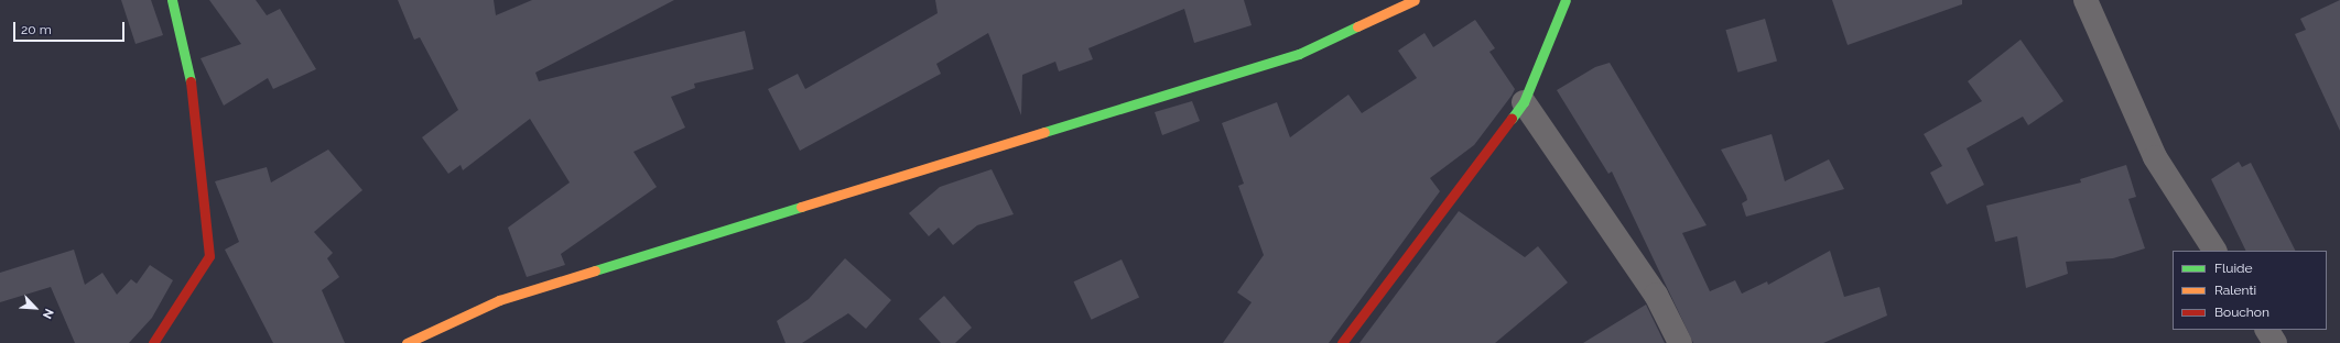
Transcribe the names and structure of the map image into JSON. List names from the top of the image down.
{
  "legend": ["Fluide", "Ralenti", "Bouchon"],
  "scale_bar": "20 m",
  "north": "bottom right"
}
